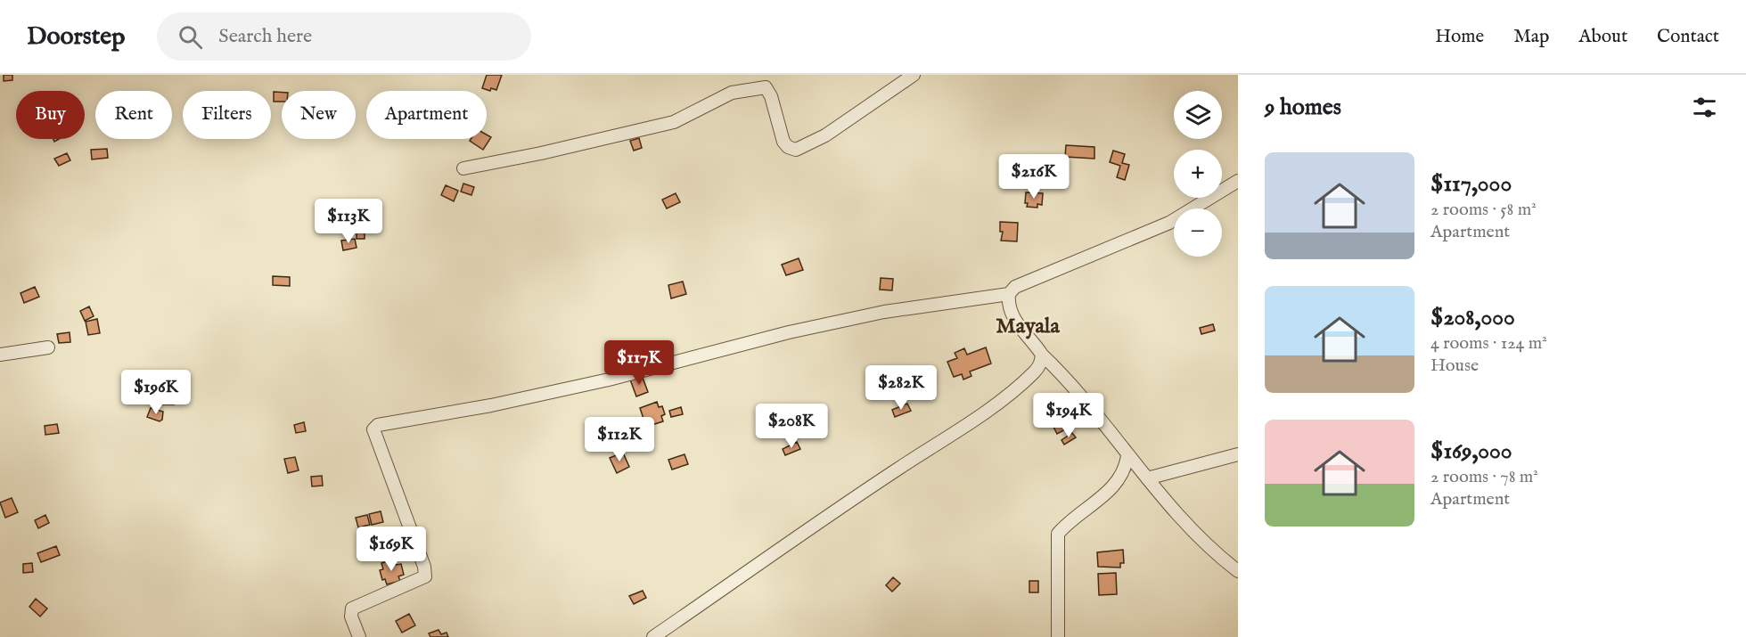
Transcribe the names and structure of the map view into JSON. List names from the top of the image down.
{
  "districts": ["Mayala"],
  "page": {
    "header": "Doorstep",
    "search": "Search here",
    "nav": [
      "Home",
      "Map",
      "About",
      "Contact"
    ],
    "heading": "9 homes",
    "map_buttons": ["+", "−"],
    "chip": [
      "Buy",
      "Rent",
      "Filters",
      "New",
      "Apartment"
    ],
    "list": [
      {
        "name": "$117,000",
        "note": "2 rooms · 58 m² · Apartment"
      },
      {
        "name": "$208,000",
        "note": "4 rooms · 124 m² · House"
      },
      {
        "name": "$169,000",
        "note": "2 rooms · 78 m² · Apartment"
      }
    ],
    "price": [
      "$216K",
      "$113K",
      "$117K",
      "$282K",
      "$196K",
      "$194K",
      "$208K",
      "$112K",
      "$169K"
    ]
  }
}
